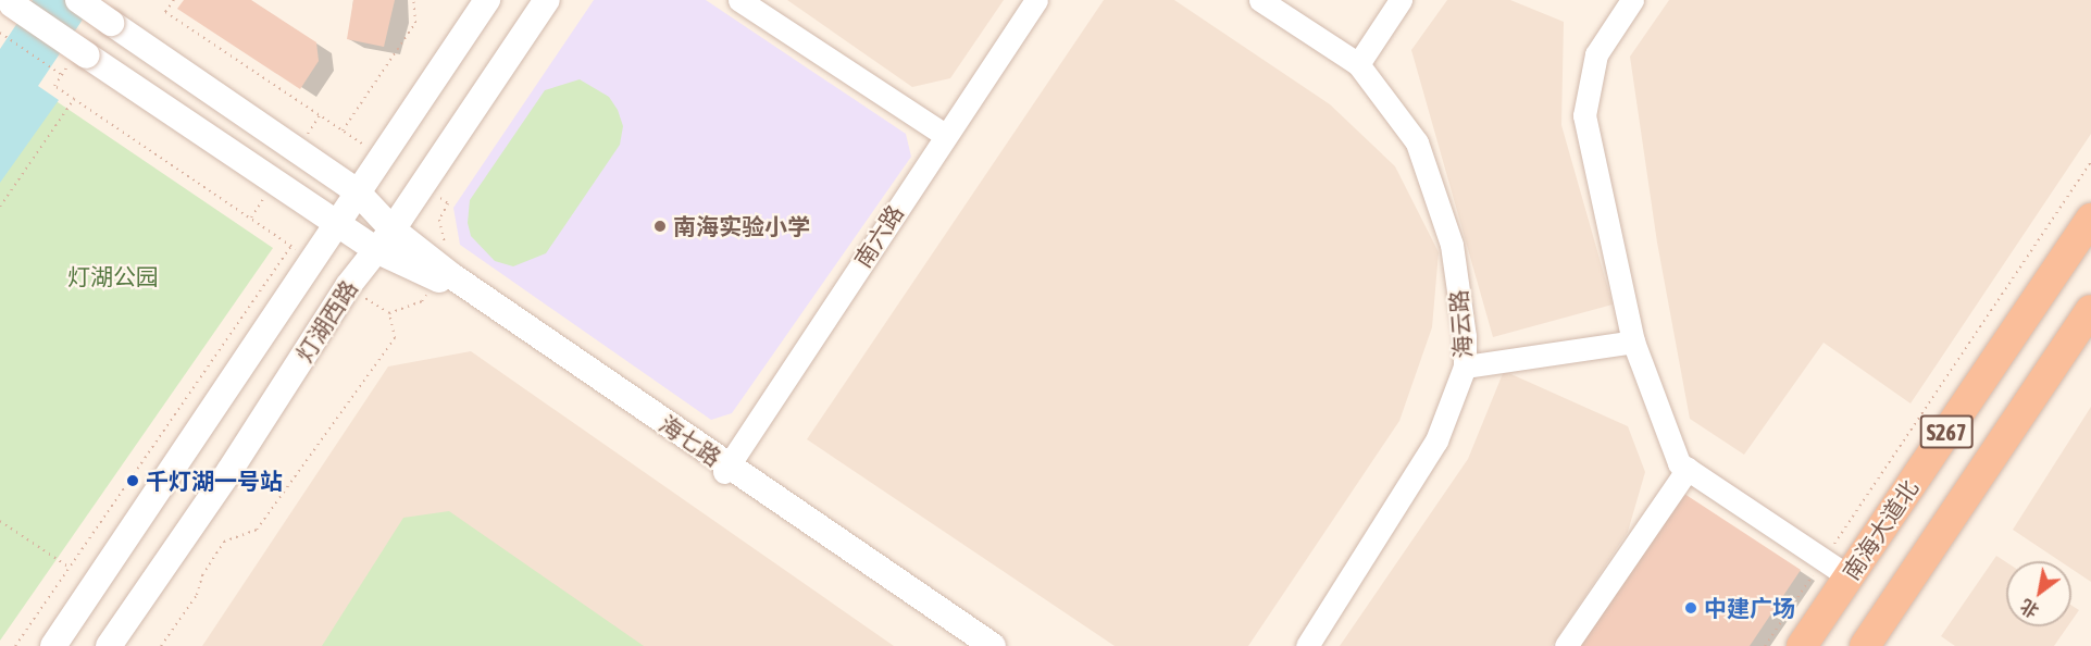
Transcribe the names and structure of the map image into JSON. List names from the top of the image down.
{
  "streets": {
    "highway": ["S267", "南海大道北"],
    "main road": ["灯湖西路", "海七路"],
    "street": ["南六路", "海云路"]
  },
  "crossings": [
    ["南六路", "海七路"],
    ["灯湖西路", "海七路"]
  ],
  "parks": ["灯湖公园"],
  "places": ["南海实验小学", "千灯湖一号站", "中建广场"],
  "north": "bottom left"
}
